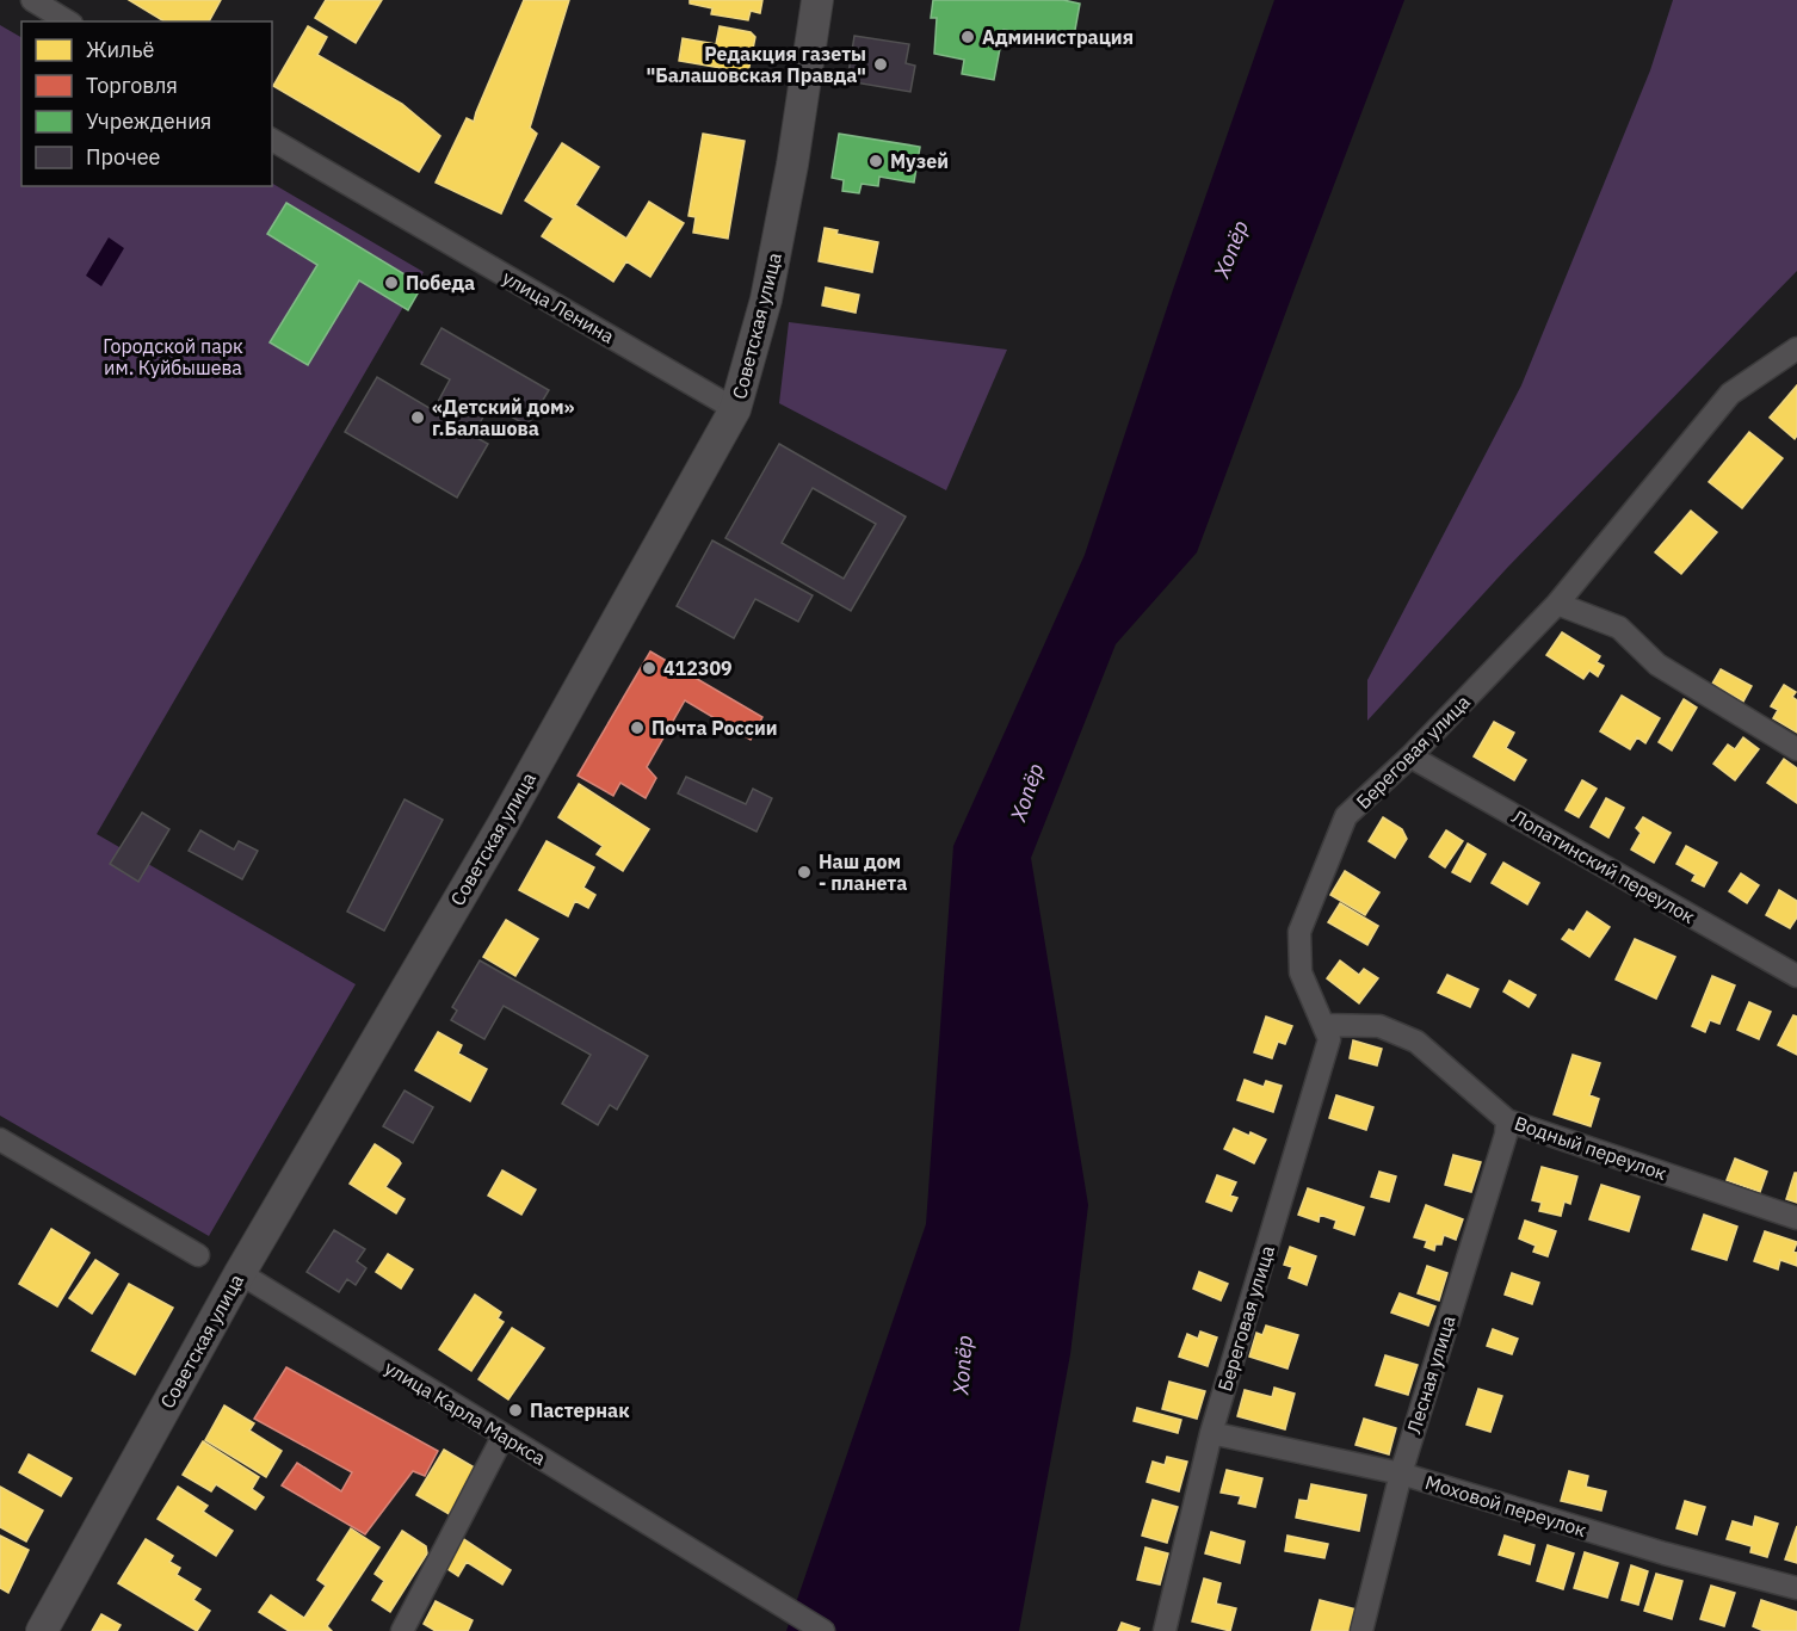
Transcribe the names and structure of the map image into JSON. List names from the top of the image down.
{
  "streets": {
    "street": [
      "улица Ленина",
      "Советская улица",
      "Береговая улица",
      "Лопатинский переулок",
      "Водный переулок",
      "Лесная улица",
      "улица Карла Маркса",
      "Моховой переулок"
    ]
  },
  "crossings": [
    ["улица Ленина", "Советская улица"],
    ["Советская улица", "улица Карла Маркса"],
    ["Береговая улица", "Лопатинский переулок"],
    ["Береговая улица", "Водный переулок"],
    ["Береговая улица", "Моховой переулок"],
    ["Водный переулок", "Лесная улица"],
    ["Лесная улица", "Моховой переулок"]
  ],
  "water": ["Хопёр"],
  "parks": ["Городской парк им. Куйбышева"],
  "places": [
    "Администрация",
    "Редакция газеты \"Балашовская Правда\"",
    "Музей",
    "Победа",
    "«Детский дом» г.Балашова",
    "412309",
    "Почта России",
    "Наш дом - планета",
    "Пастернак"
  ],
  "legend": [
    "Жильё",
    "Торговля",
    "Учреждения",
    "Прочее"
  ]
}
